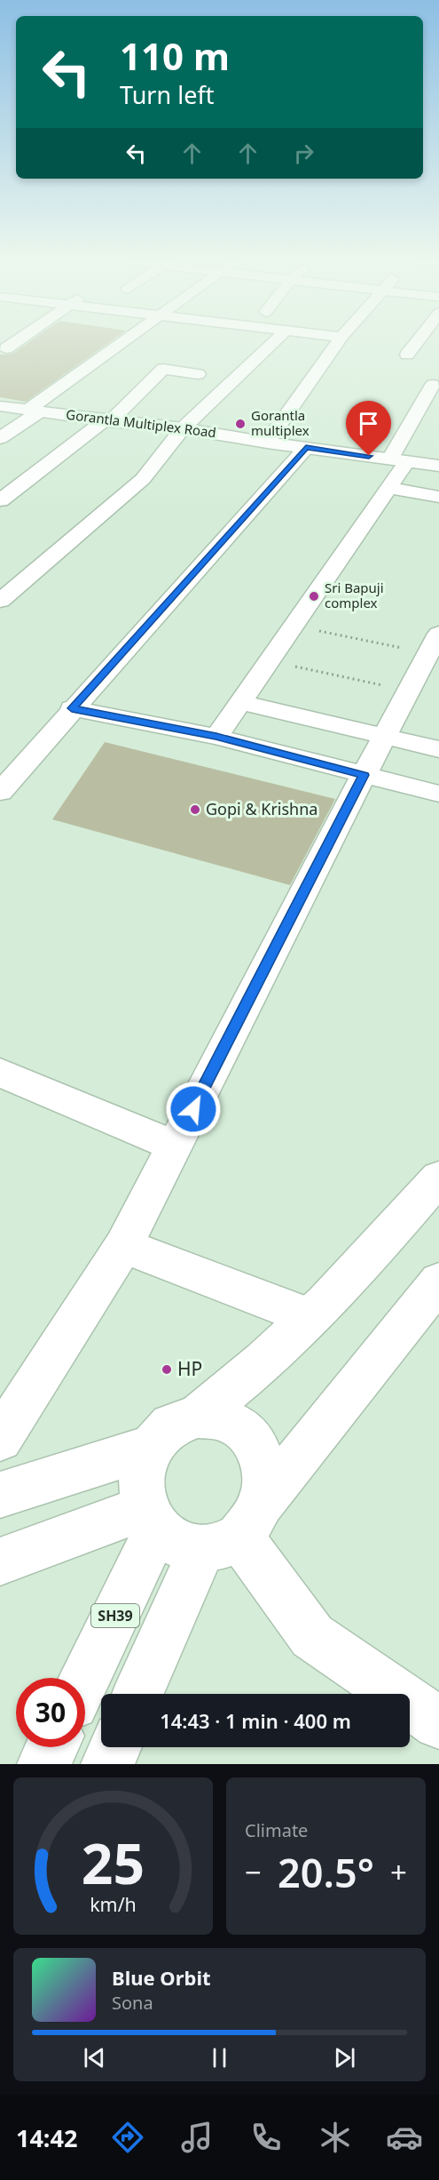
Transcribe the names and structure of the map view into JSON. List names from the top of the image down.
{
  "streets": {
    "street": ["Gorantla Multiplex Road", "SH39"]
  },
  "places": [
    "Gorantla multiplex",
    "Sri Bapuji complex",
    "Gopi & Krishna",
    "HP"
  ],
  "page": {
    "turn": ["110 m", "Turn left"],
    "limit": "30",
    "trip": "14:43 · 1 min · 400 m",
    "tile": "Climate",
    "heat": ["−", "20.5°", "+"],
    "song": ["Blue Orbit", "Sona"],
    "tabs": "14:42",
    "gauge": ["25", "km/h"]
  }
}
